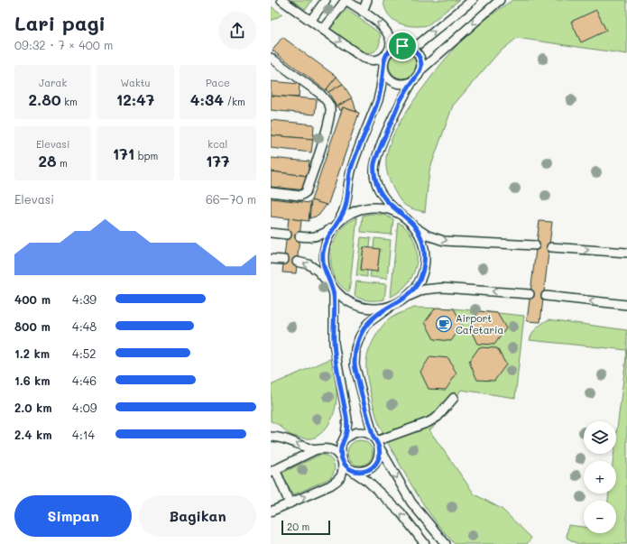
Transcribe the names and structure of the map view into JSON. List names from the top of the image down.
{
  "places": {
    "cafe": ["Airport Cafetaria"]
  },
  "scale_bar": "20 m",
  "page": {
    "heading": ["Lari pagi", "09:32 · 7 × 400 m"],
    "stats": [
      ["Jarak", "2.80 km"],
      ["Waktu", "12:47"],
      ["Pace", "4:34 /km"],
      ["Elevasi", "28 m"],
      ["171 bpm"],
      ["kcal", "177"]
    ],
    "chart": ["Elevasi", "66–70 m"],
    "list": [
      {
        "name": "400 m",
        "note": "4:39"
      },
      {
        "name": "800 m",
        "note": "4:48"
      },
      {
        "name": "1.2 km",
        "note": "4:52"
      },
      {
        "name": "1.6 km",
        "note": "4:46"
      },
      {
        "name": "2.0 km",
        "note": "4:09"
      },
      {
        "name": "2.4 km",
        "note": "4:14"
      }
    ],
    "map_buttons": ["+", "−"],
    "buttons": ["Simpan", "Bagikan"],
    "scale": "20 m"
  }
}
